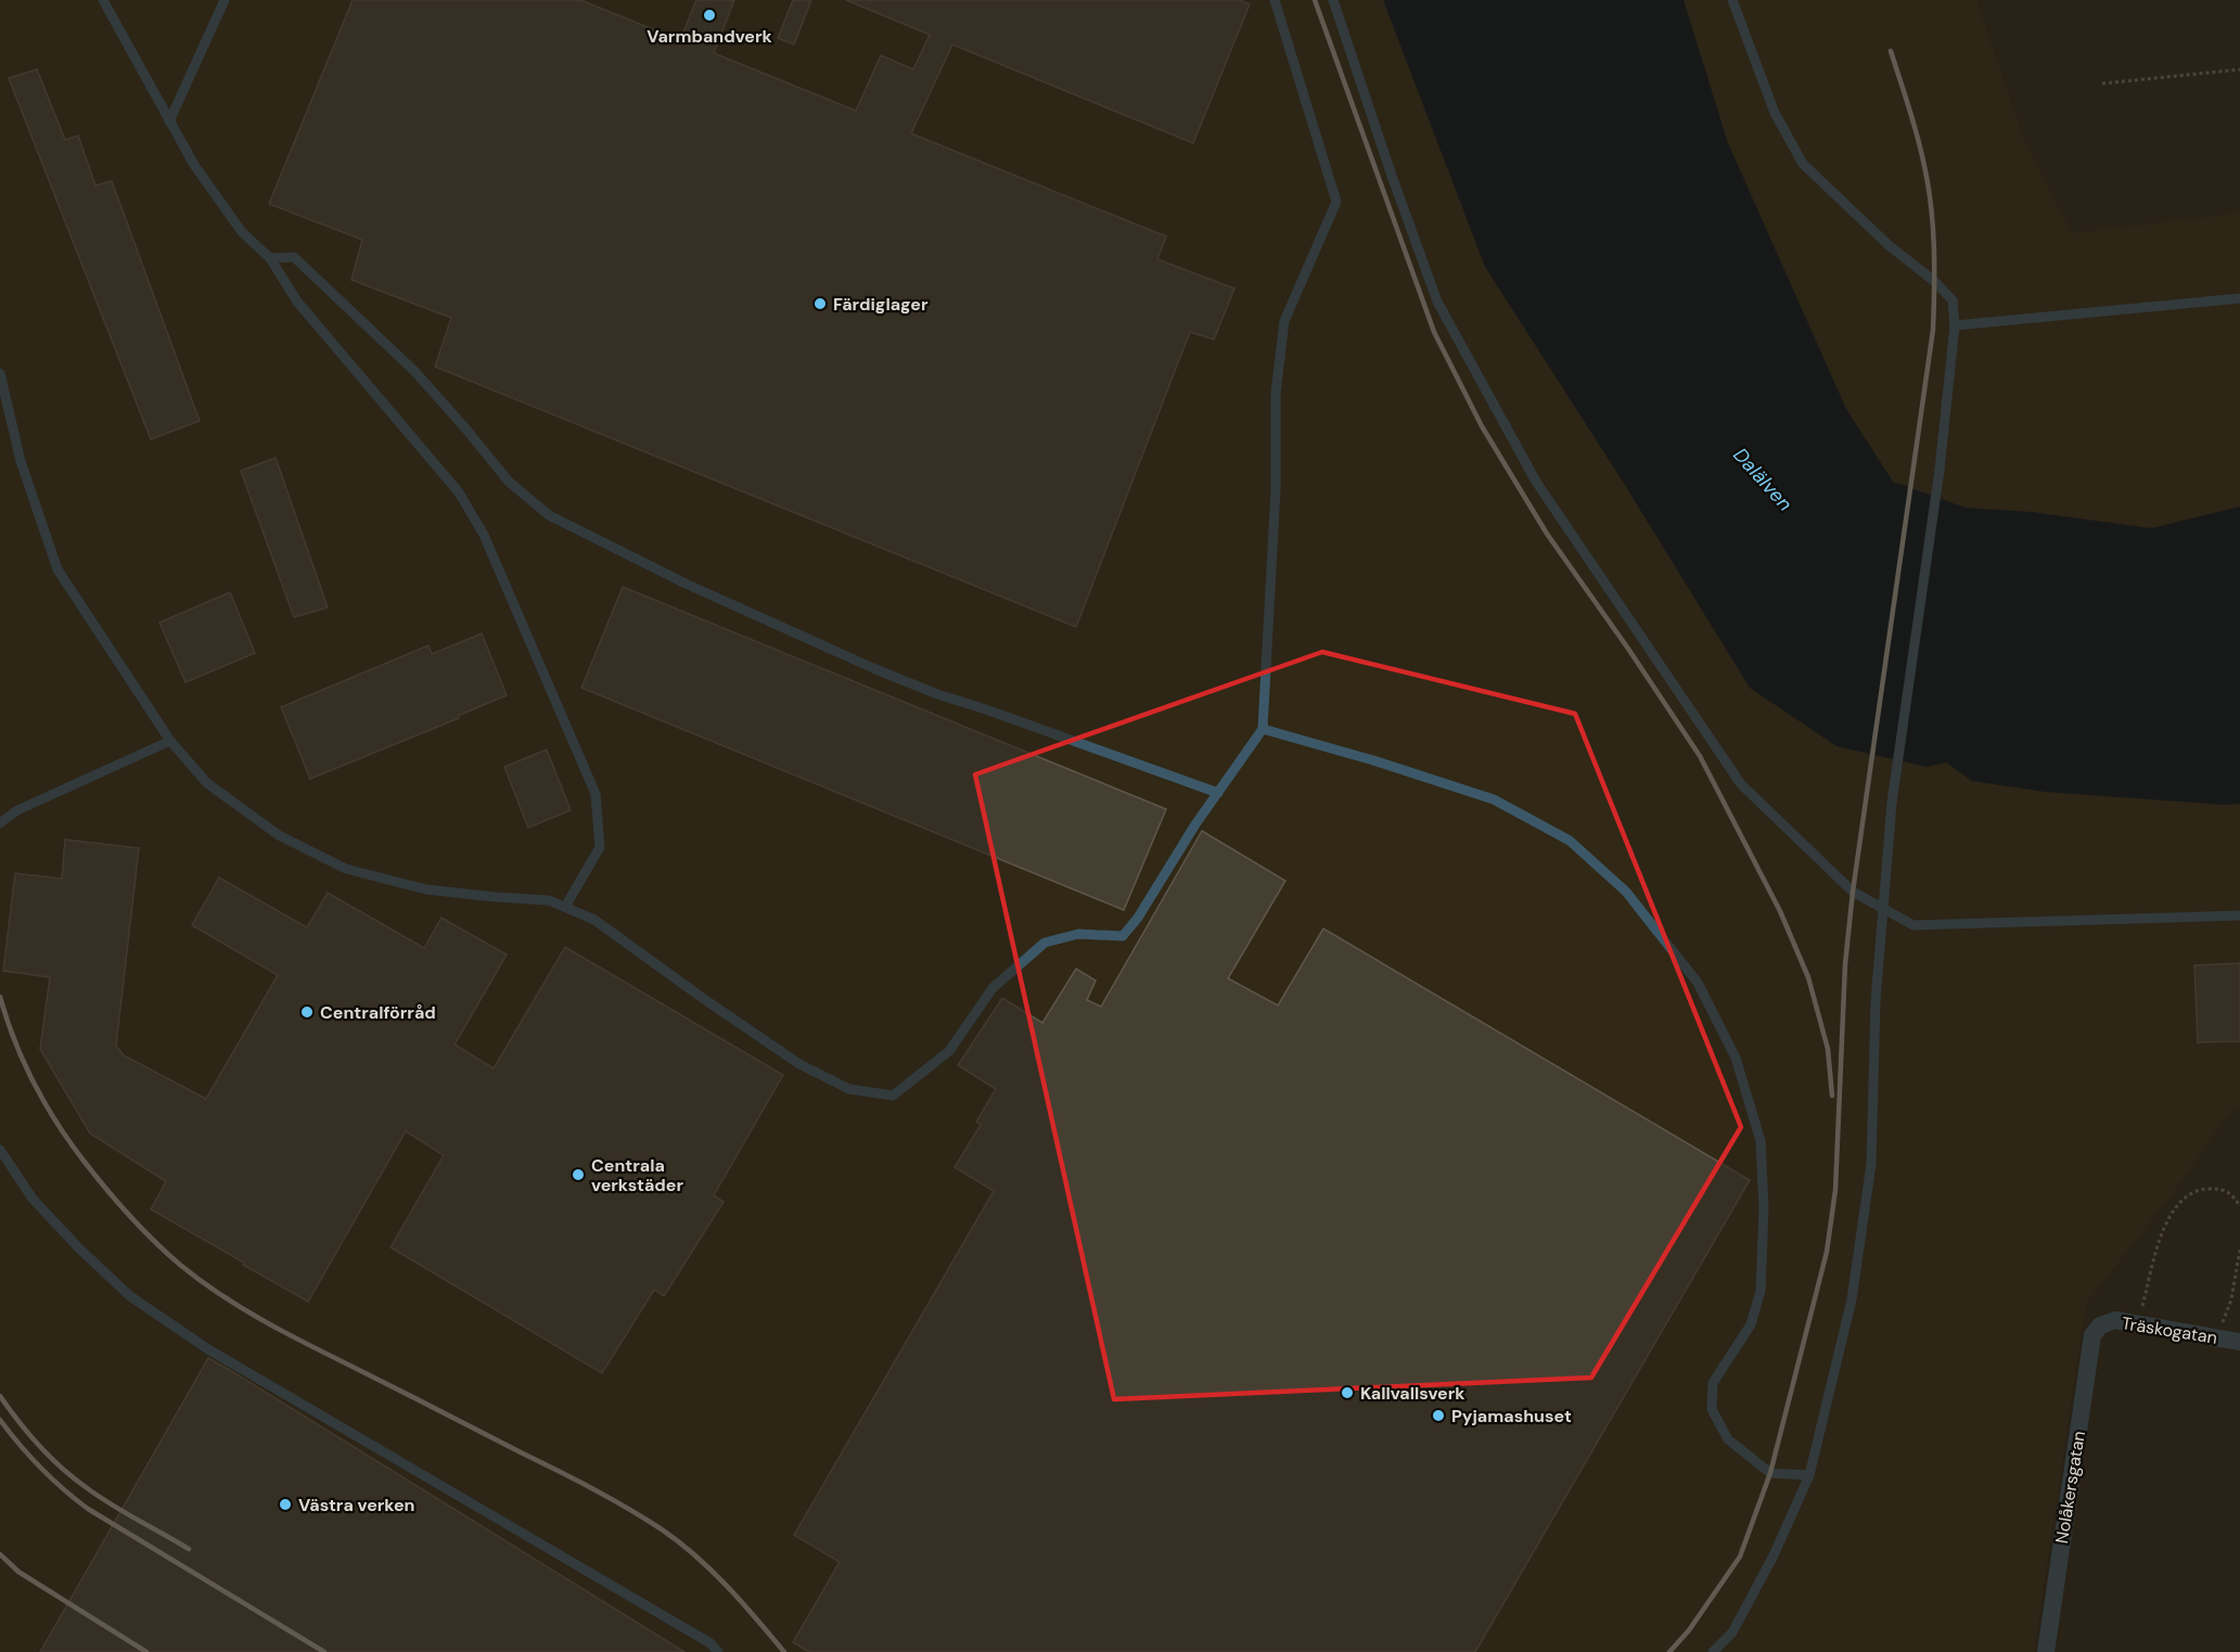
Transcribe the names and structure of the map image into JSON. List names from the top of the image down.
{
  "streets": {
    "street": ["Träskogatan", "Nolåkersgatan"]
  },
  "crossings": [
    ["Träskogatan", "Nolåkersgatan"]
  ],
  "water": ["Dalälven"],
  "places": [
    "Varmbandverk",
    "Färdiglager",
    "Centralförråd",
    "Centrala verkstäder",
    "Kallvallsverk",
    "Pyjamashuset",
    "Västra verken"
  ]
}
